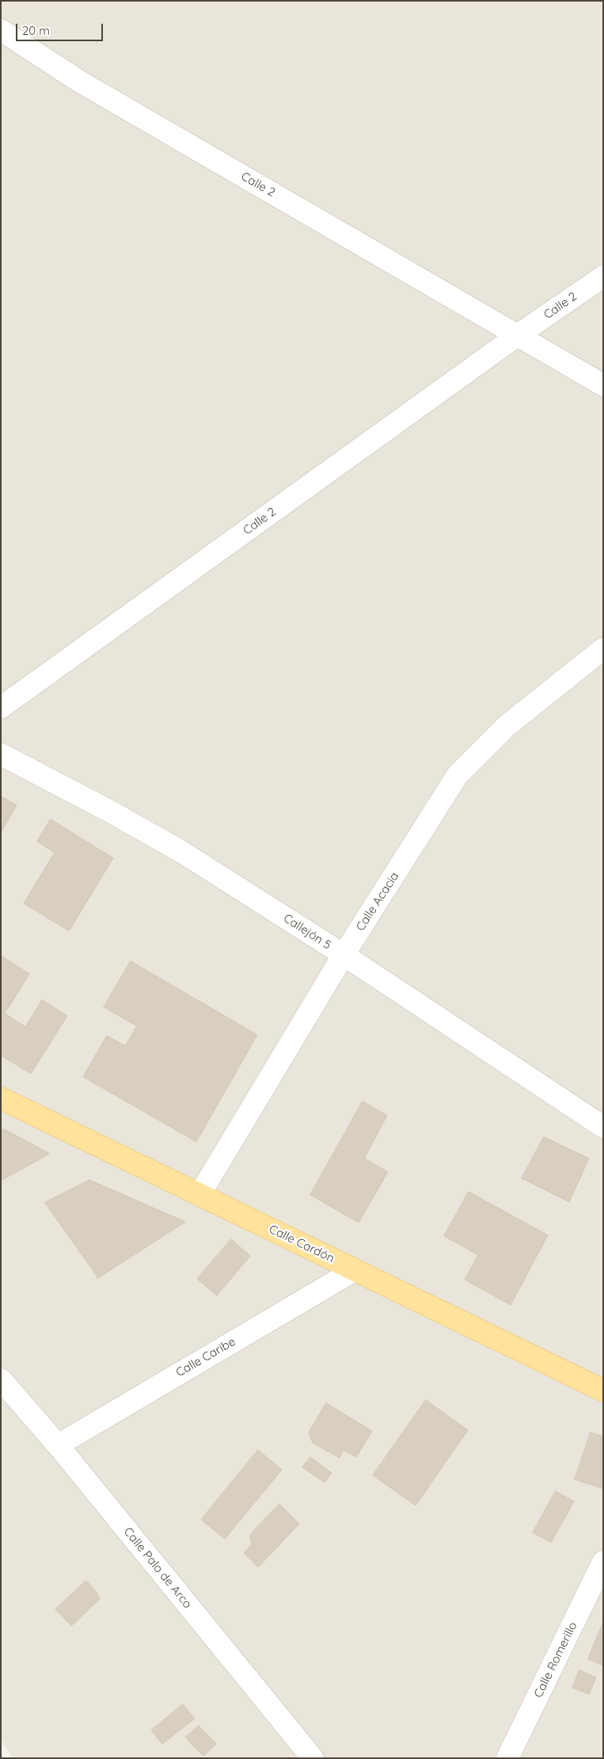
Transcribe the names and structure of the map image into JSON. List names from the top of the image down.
{
  "streets": {
    "main road": ["Calle Cardón"],
    "street": [
      "Calle 2",
      "Calle Acacia",
      "Callejón 5",
      "Calle Caribe",
      "Calle Palo de Arco",
      "Calle Romerillo"
    ]
  },
  "crossings": [
    ["Calle Acacia", "Callejón 5"],
    ["Calle Acacia", "Calle Cardón"],
    ["Calle Cardón", "Calle Caribe"],
    ["Calle Caribe", "Calle Palo de Arco"]
  ],
  "scale_bar": "20 m"
}
